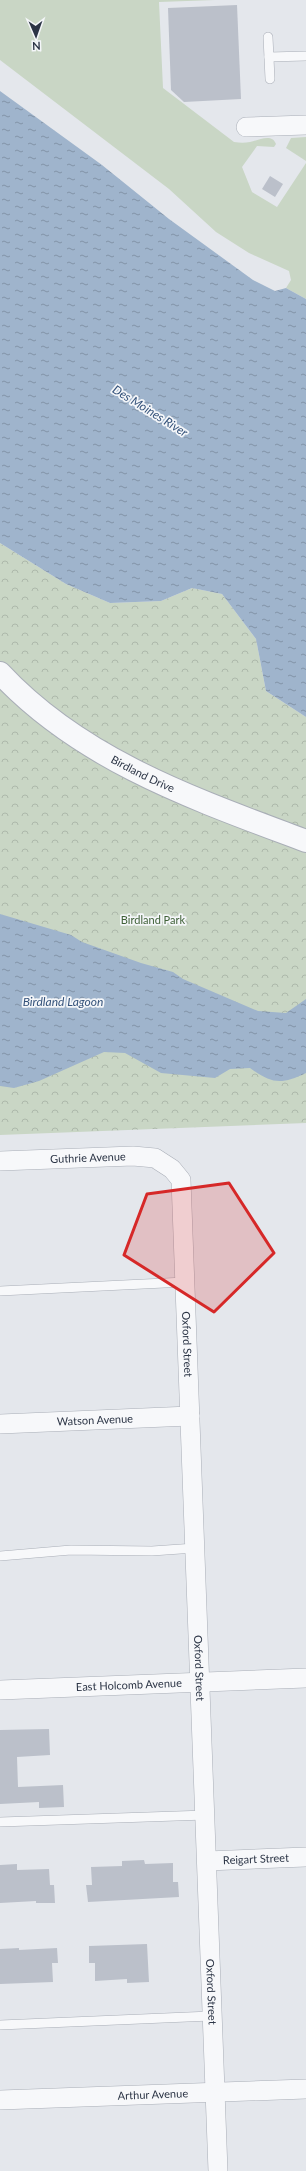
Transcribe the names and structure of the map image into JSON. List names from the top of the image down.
{
  "streets": {
    "street": [
      "Birdland Drive",
      "Guthrie Avenue",
      "Oxford Street",
      "Watson Avenue",
      "East Holcomb Avenue",
      "Reigart Street",
      "Arthur Avenue"
    ]
  },
  "crossings": [
    ["Guthrie Avenue", "Oxford Street"],
    ["Oxford Street", "Watson Avenue"],
    ["Oxford Street", "East Holcomb Avenue"],
    ["Oxford Street", "Reigart Street"],
    ["Oxford Street", "Arthur Avenue"]
  ],
  "water": ["Des Moines River", "Birdland Lagoon"],
  "parks": ["Birdland Park"],
  "north": "bottom"
}
